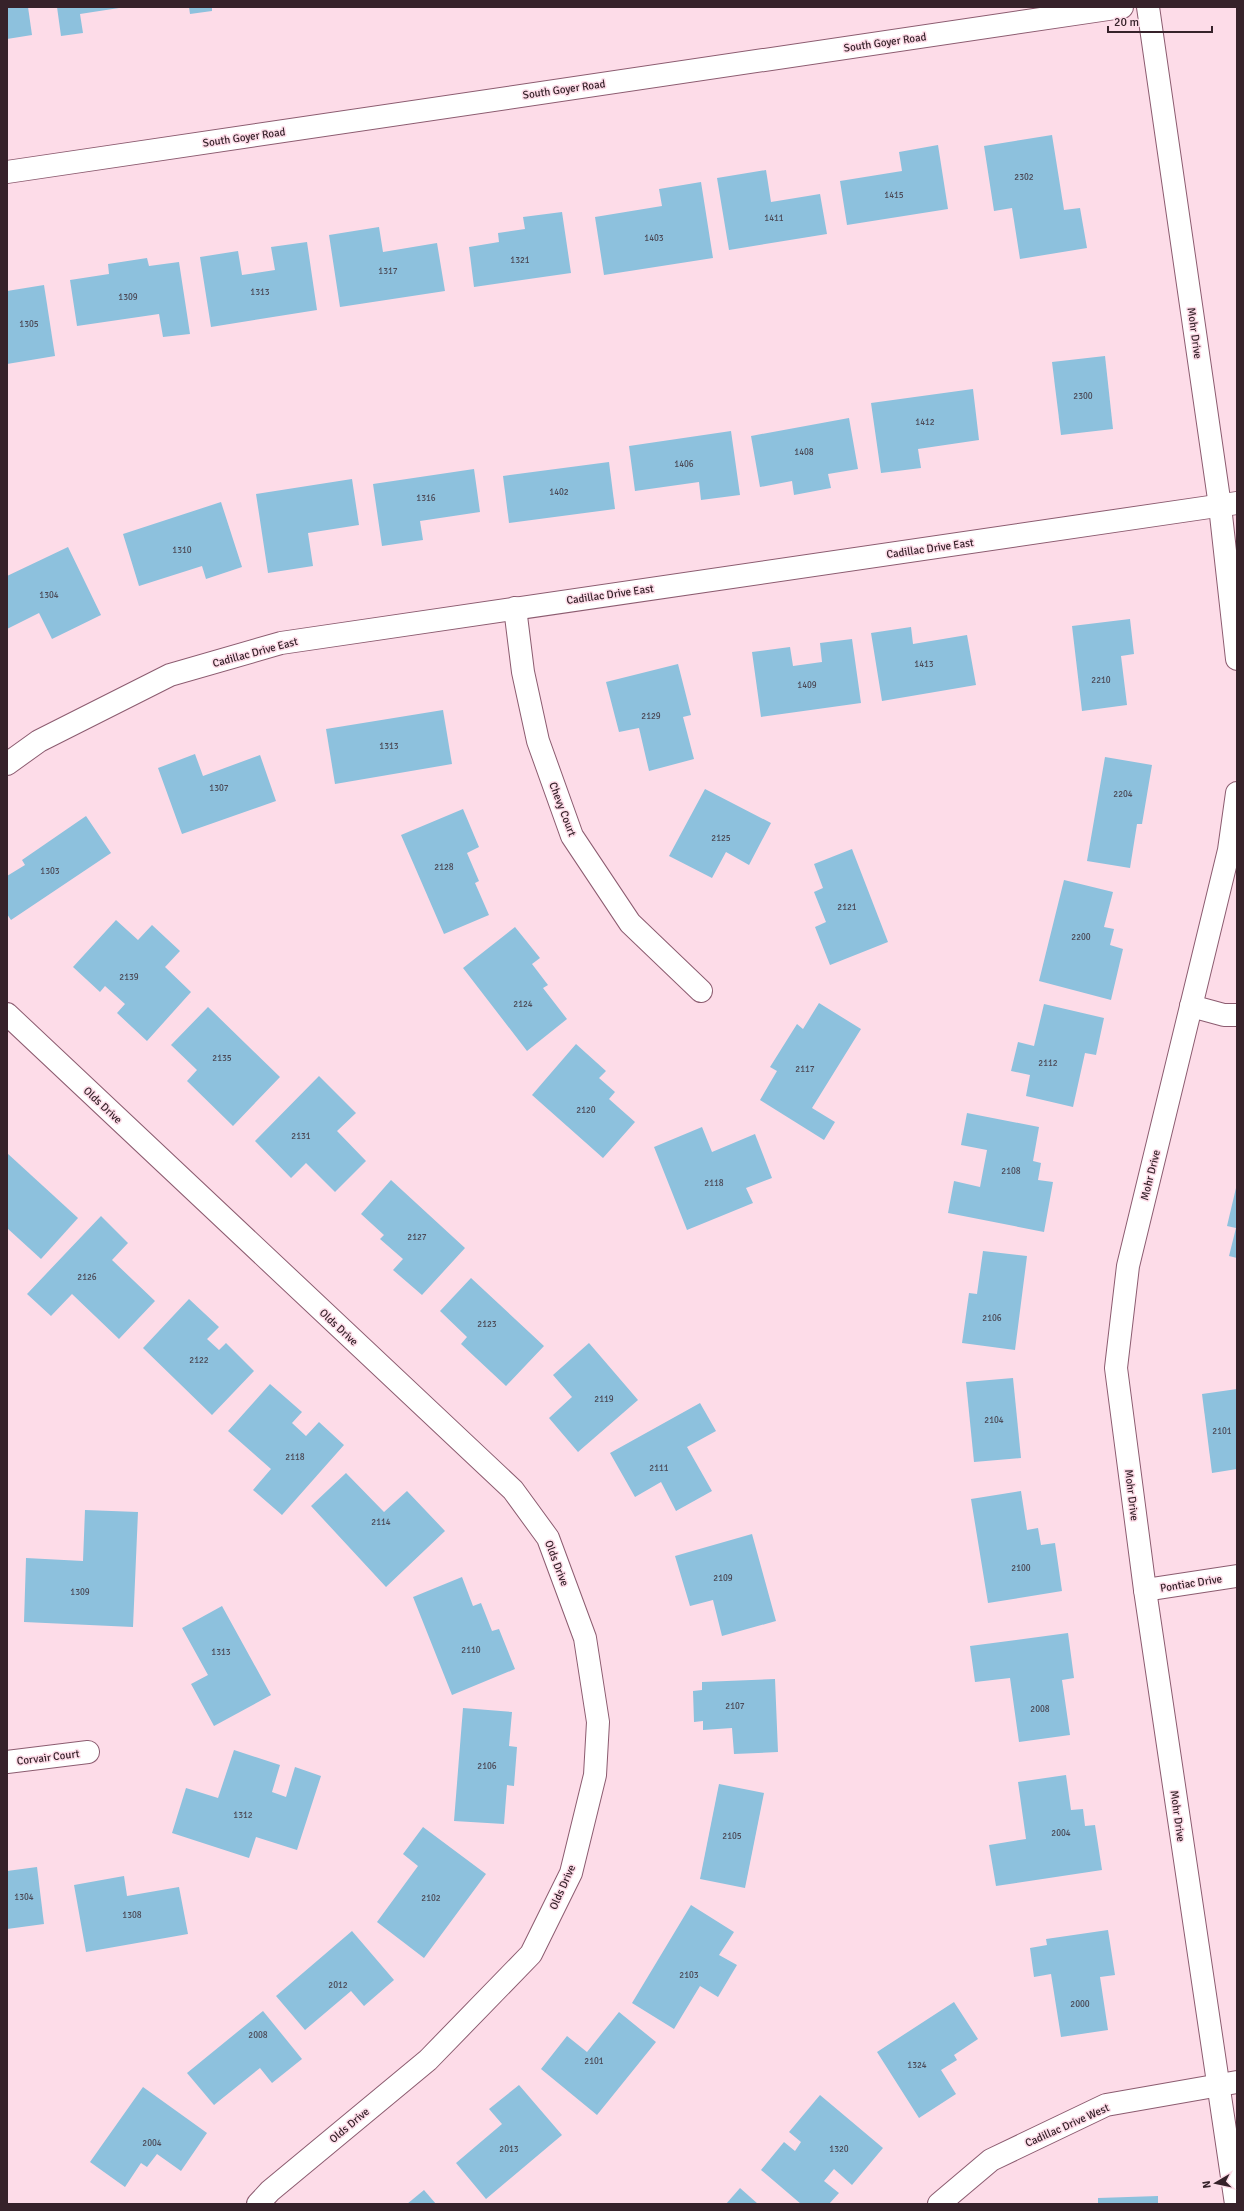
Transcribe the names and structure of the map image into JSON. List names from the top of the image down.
{
  "streets": {
    "street": [
      "South Goyer Road",
      "Mohr Drive",
      "Cadillac Drive East",
      "Chevy Court",
      "Olds Drive",
      "Pontiac Drive",
      "Corvair Court",
      "Cadillac Drive West"
    ]
  },
  "crossings": [
    ["Mohr Drive", "Cadillac Drive East"],
    ["Mohr Drive", "Pontiac Drive"],
    ["Mohr Drive", "Cadillac Drive West"],
    ["Cadillac Drive East", "Chevy Court"]
  ],
  "house_numbers": [
    "2302",
    "1415",
    "1411",
    "1403",
    "1321",
    "1317",
    "1313",
    "1309",
    "1305",
    "2300",
    "1412",
    "1408",
    "1406",
    "1402",
    "1316",
    "1310",
    "1304",
    "1413",
    "2210",
    "1409",
    "2129",
    "1313",
    "1307",
    "2204",
    "2125",
    "2128",
    "1303",
    "2121",
    "2200",
    "2139",
    "2124",
    "2135",
    "2112",
    "2117",
    "2120",
    "2131",
    "2108",
    "2118",
    "2127",
    "2126",
    "2106",
    "2123",
    "2122",
    "2119",
    "2104",
    "2101",
    "2118",
    "2111",
    "2114",
    "2100",
    "2109",
    "1309",
    "2110",
    "1313",
    "2107",
    "2008",
    "2106",
    "1312",
    "2004",
    "2105",
    "1304",
    "2102",
    "1308",
    "2103",
    "2012",
    "2000",
    "2008",
    "2101",
    "1324",
    "2004",
    "2013",
    "1320"
  ],
  "scale_bar": "20 m",
  "north": "left"
}
